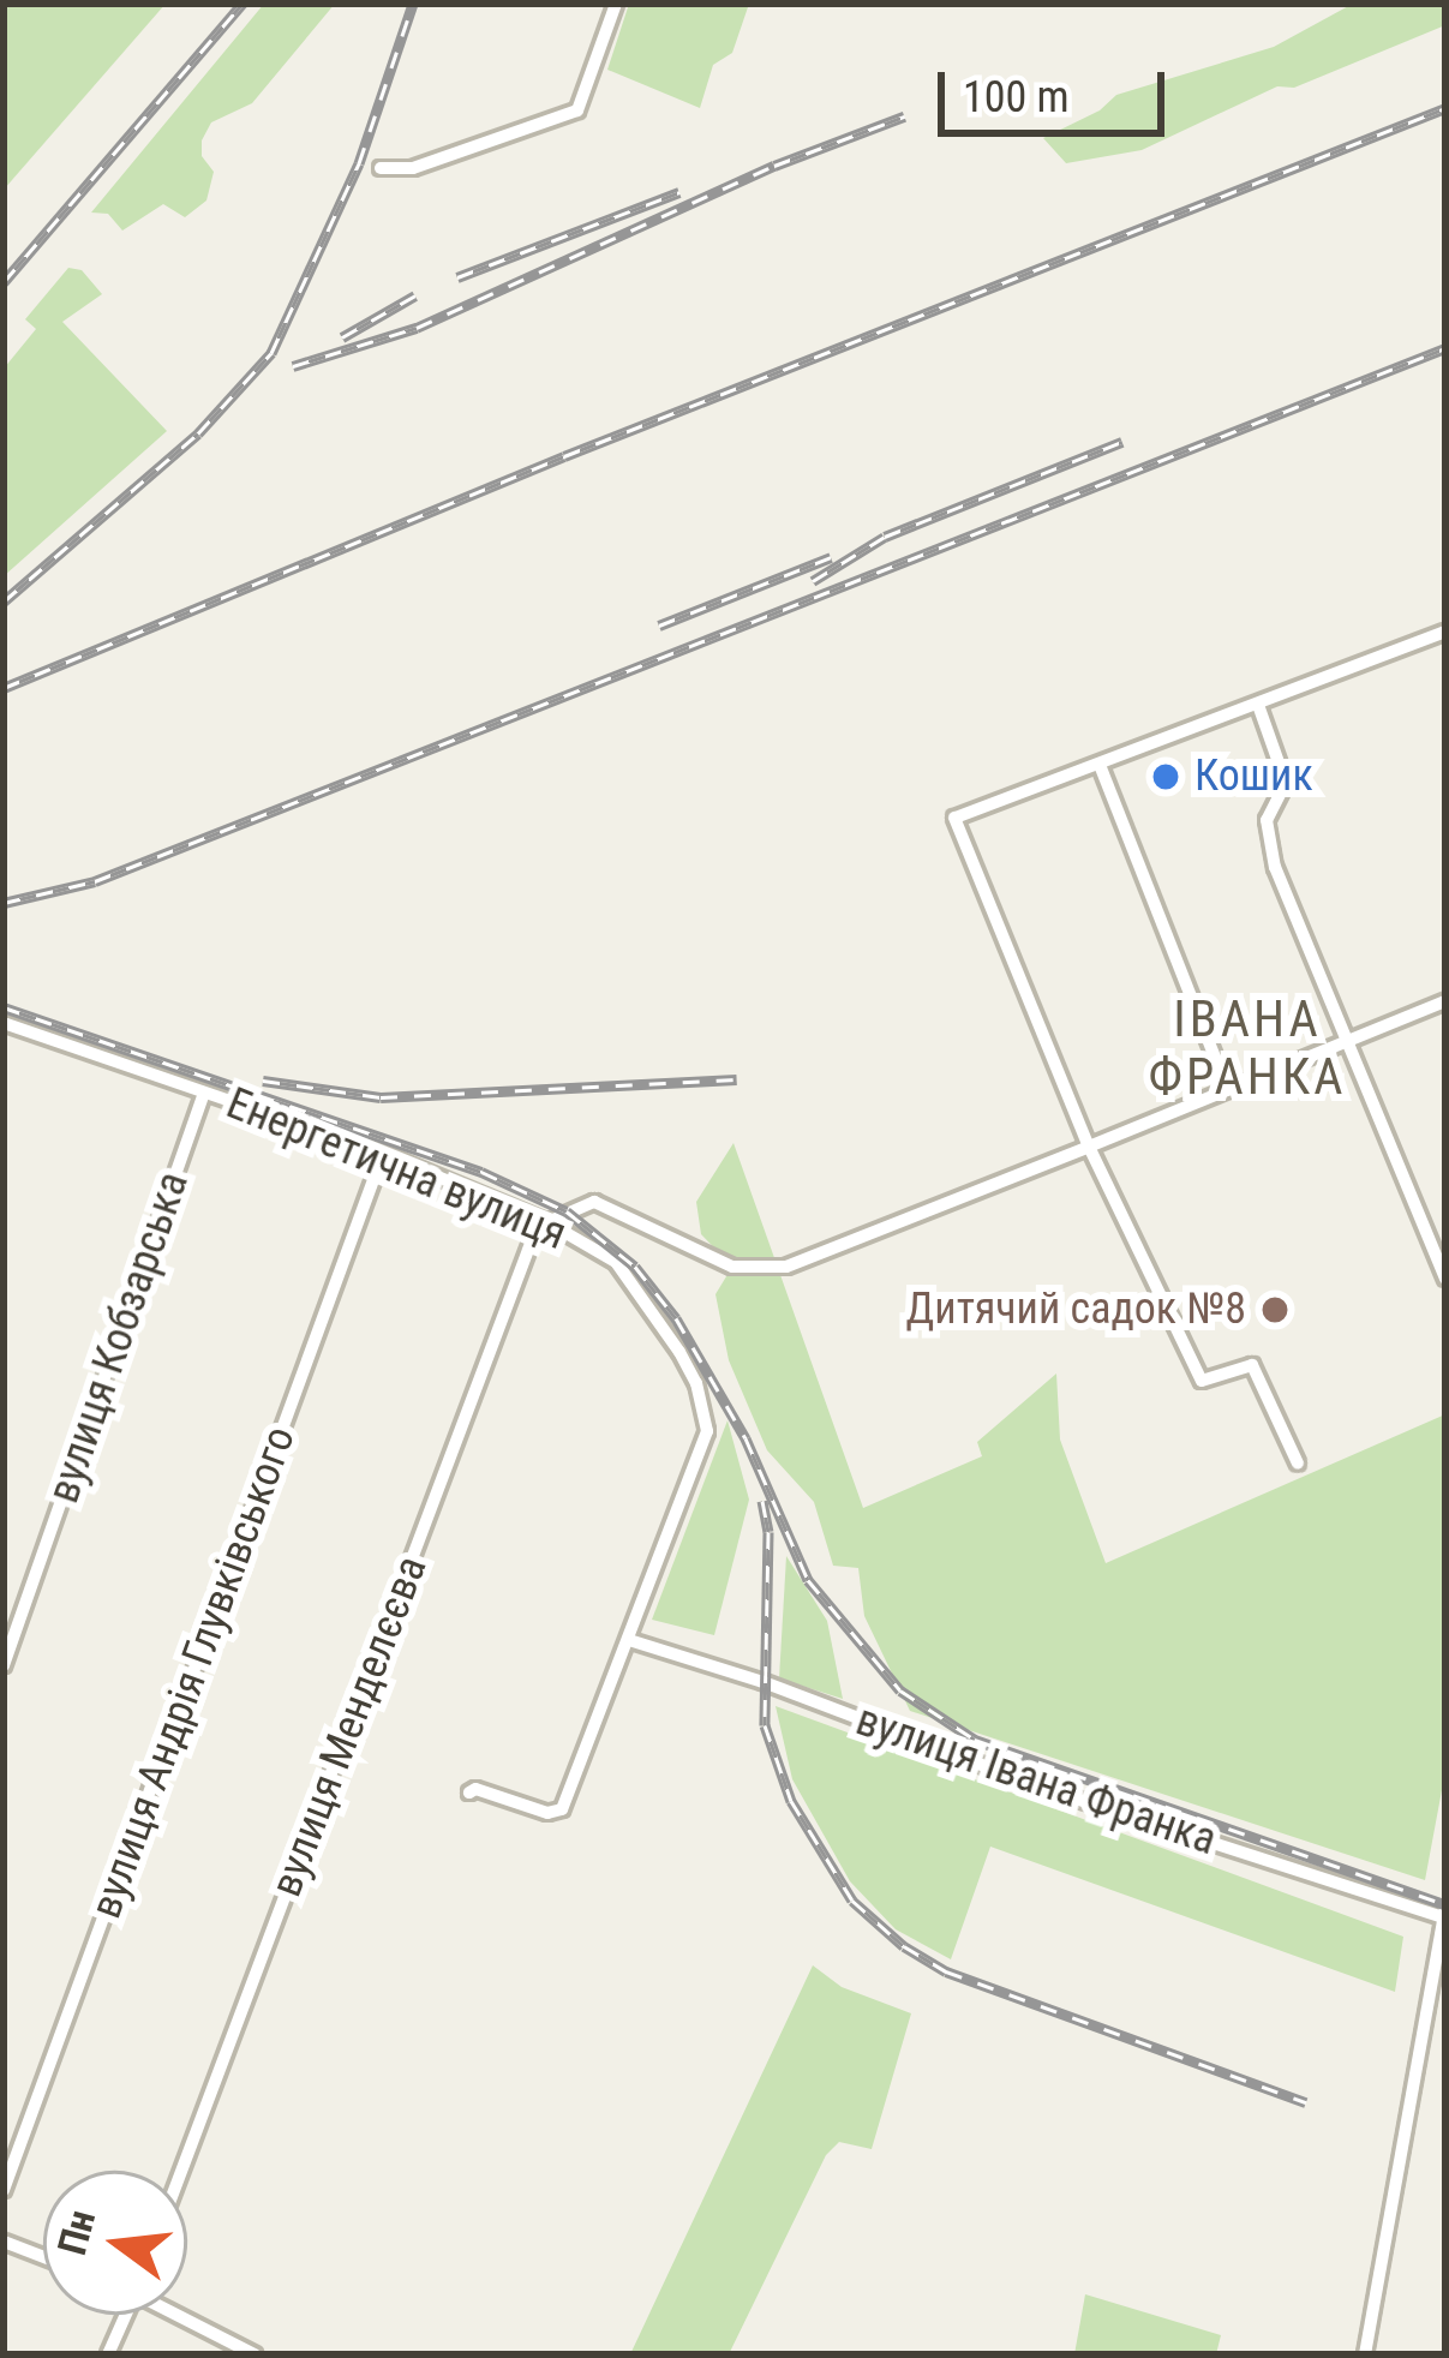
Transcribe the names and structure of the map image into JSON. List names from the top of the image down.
{
  "streets": {
    "street": [
      "Енергетична вулиця",
      "вулиця Кобзарська",
      "вулиця Андрія Глувківського",
      "вулиця Менделєєва",
      "вулиця Івана Франка"
    ]
  },
  "crossings": [
    ["Енергетична вулиця", "вулиця Кобзарська"],
    ["Енергетична вулиця", "вулиця Андрія Глувківського"],
    ["Енергетична вулиця", "вулиця Менделєєва"],
    ["Енергетична вулиця", "вулиця Івана Франка"]
  ],
  "districts": ["ІВАНА ФРАНКА"],
  "places": ["Кошик", "Дитячий садок №8"],
  "scale_bar": "100 m",
  "north": "left"
}
